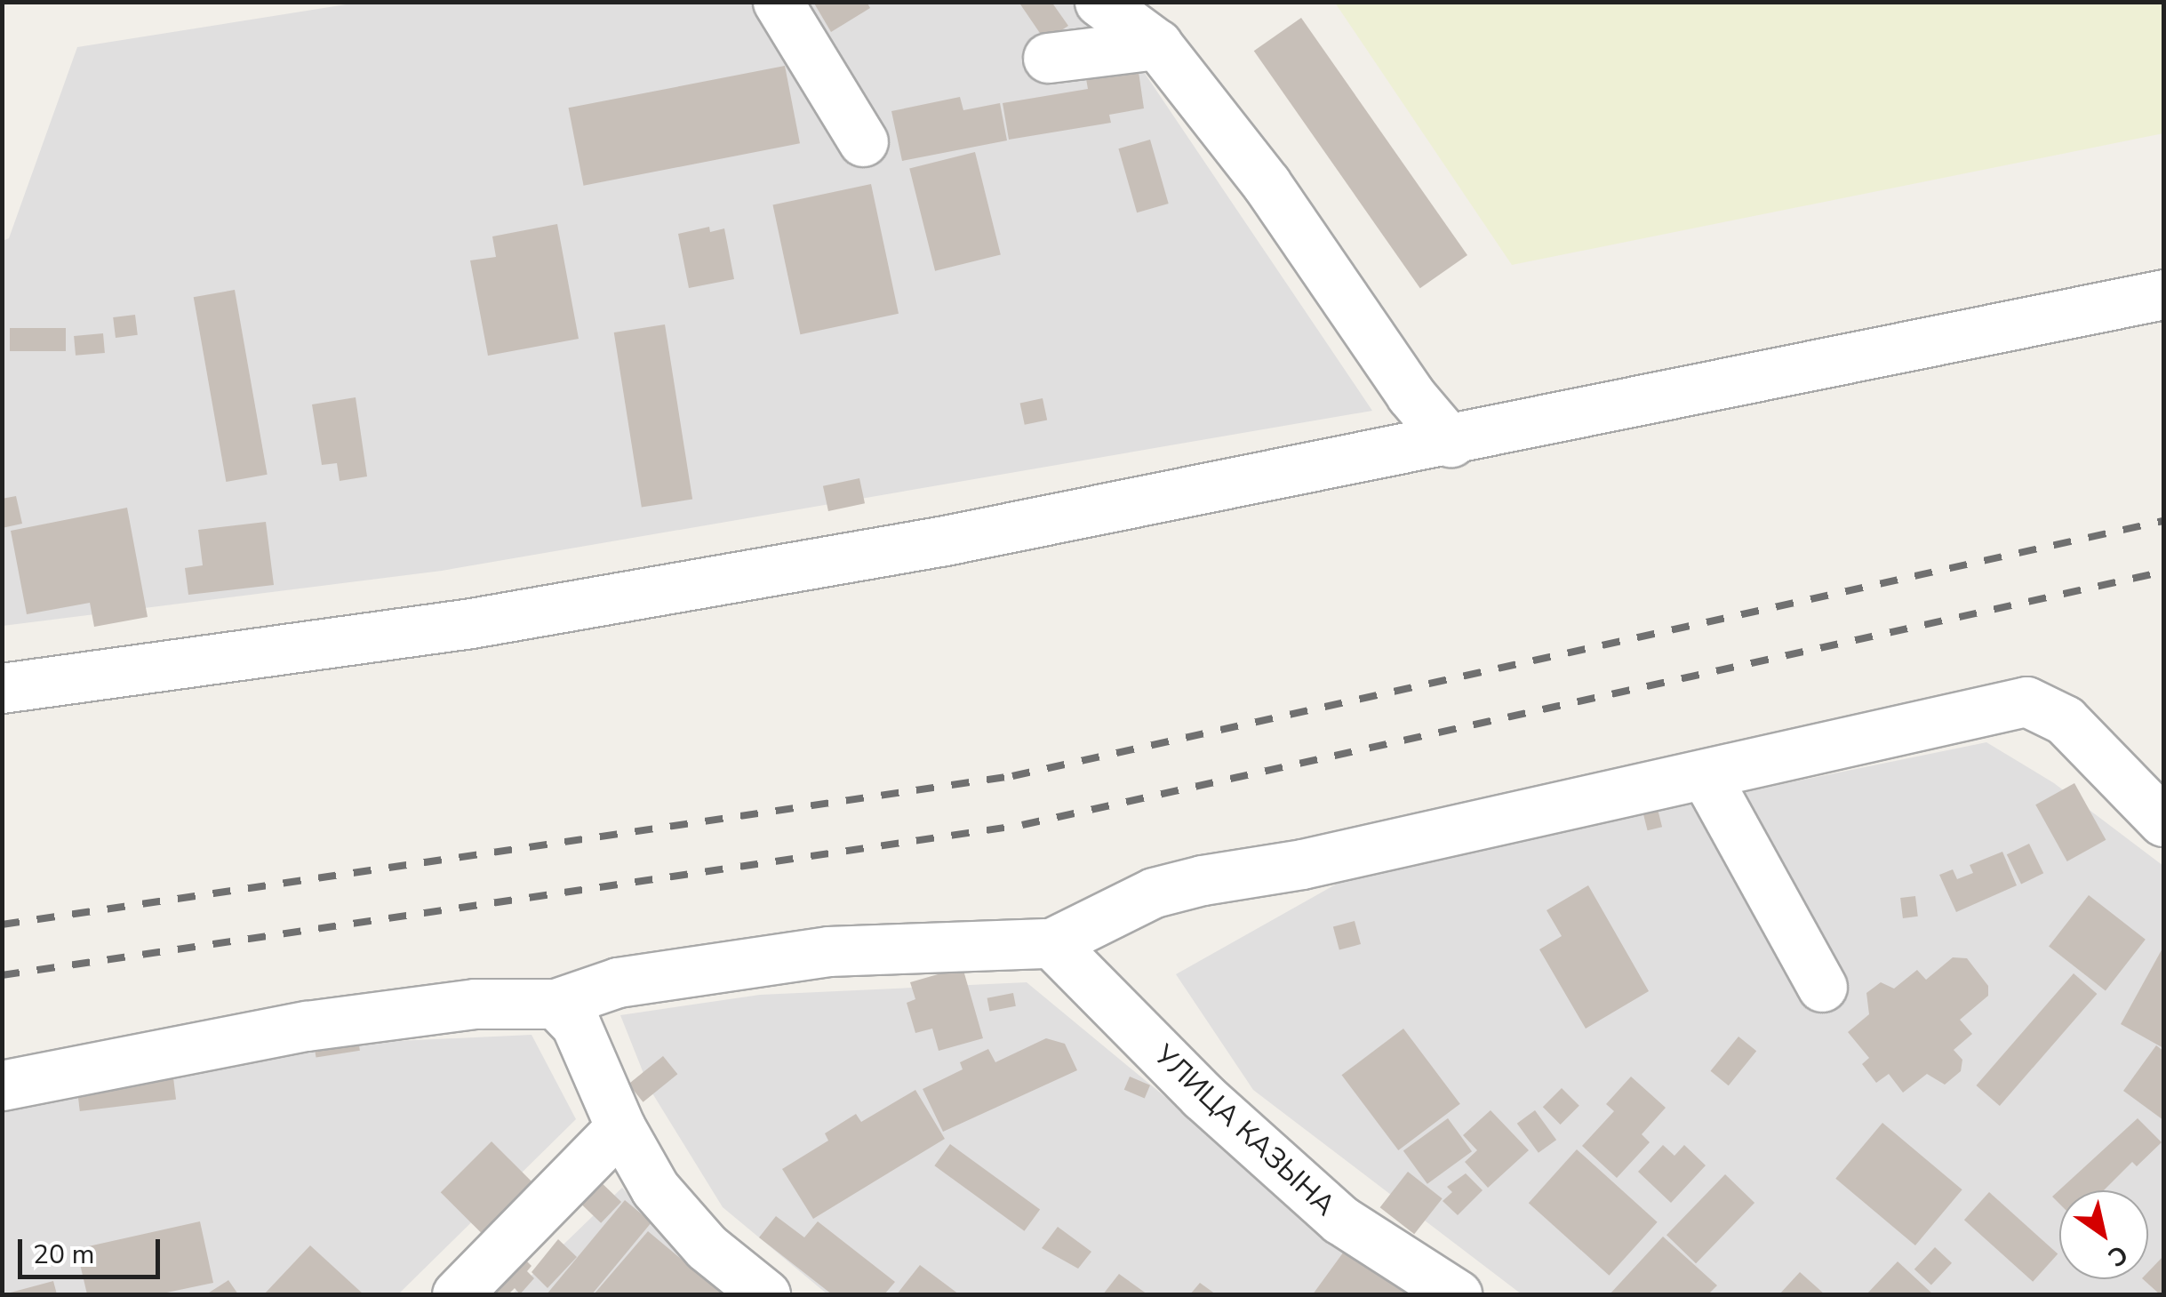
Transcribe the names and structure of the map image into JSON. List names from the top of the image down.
{
  "streets": {
    "street": ["УЛИЦА КАЗЫНА"]
  },
  "scale_bar": "20 m",
  "north": "bottom right"
}
